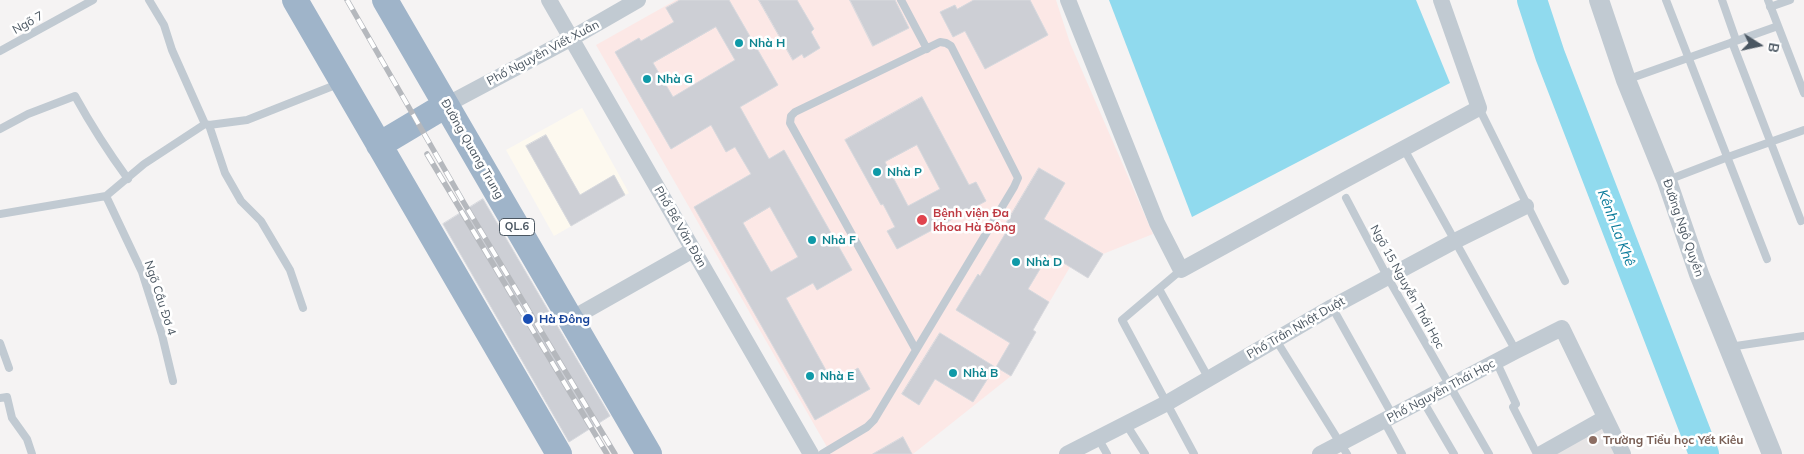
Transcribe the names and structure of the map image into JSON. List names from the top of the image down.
{
  "streets": {
    "highway": ["Đường Quang Trung", "QL.6"],
    "street": [
      "Phố Nguyễn Viết Xuân",
      "Phố Bế Văn Đàn",
      "Đường Ngô Quyền",
      "Phố Trần Nhật Duật",
      "Phố Nguyễn Thái Học"
    ],
    "lane": ["Ngõ 7", "Ngõ 15 Nguyễn Thái Học", "Ngõ Cầu Đơ 4"]
  },
  "crossings": [
    ["Phố Nguyễn Viết Xuân", "Đường Quang Trung"],
    ["Phố Nguyễn Viết Xuân", "Phố Bế Văn Đàn"],
    ["Ngõ 15 Nguyễn Thái Học", "Phố Trần Nhật Duật"],
    ["Ngõ 15 Nguyễn Thái Học", "Phố Nguyễn Thái Học"]
  ],
  "water": ["Kênh La Khê"],
  "places": [
    "Nhà H",
    "Nhà G",
    "Nhà P",
    "Bệnh viện Đa khoa Hà Đông",
    "Nhà F",
    "Nhà D",
    "Hà Đông",
    "Nhà B",
    "Nhà E",
    "Trường Tiểu học Yết Kiêu"
  ],
  "north": "right"
}
